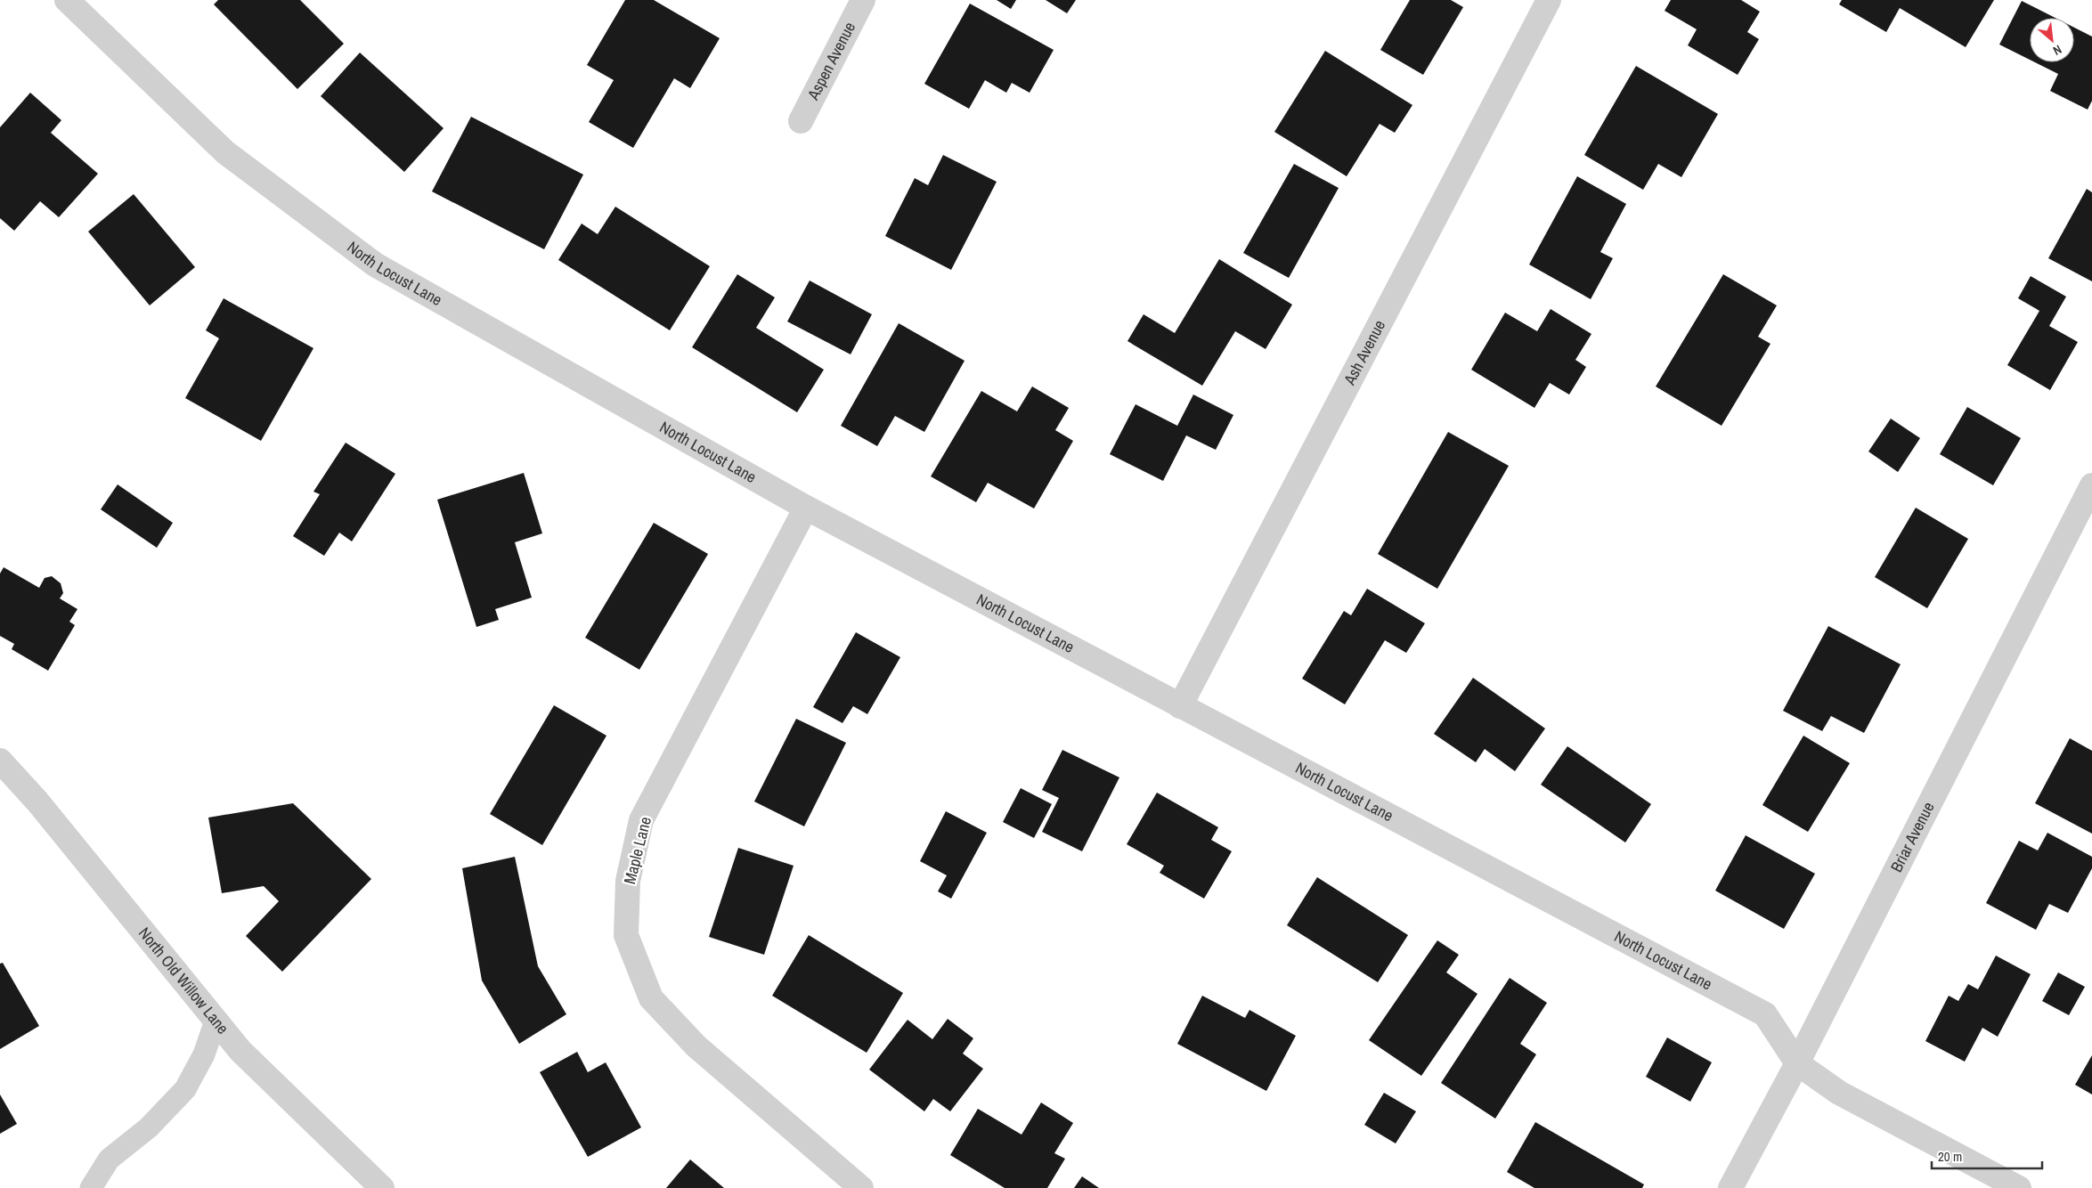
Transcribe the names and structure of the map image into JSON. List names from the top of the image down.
{
  "streets": {
    "street": [
      "Aspen Avenue",
      "North Locust Lane",
      "Ash Avenue",
      "Briar Avenue",
      "Maple Lane",
      "North Old Willow Lane"
    ]
  },
  "crossings": [
    ["North Locust Lane", "Ash Avenue"],
    ["North Locust Lane", "Briar Avenue"],
    ["North Locust Lane", "Maple Lane"]
  ],
  "scale_bar": "20 m",
  "north": "bottom right"
}
